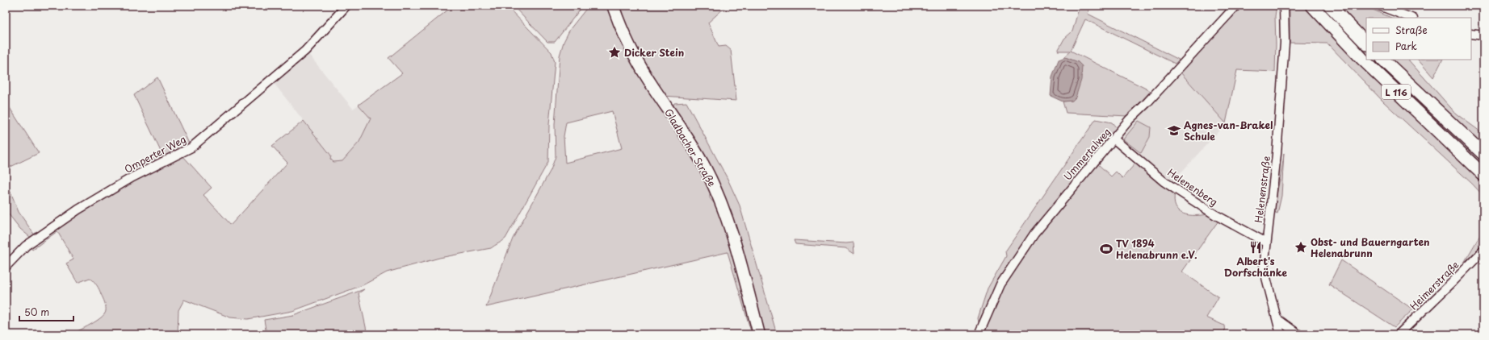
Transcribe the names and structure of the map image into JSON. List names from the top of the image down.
{
  "streets": {
    "main road": ["L 116", "Gladbacher Straße"],
    "street": [
      "Omperter Weg",
      "Ummertalweg",
      "Helenenberg",
      "Helenenstraße",
      "Heimerstraße"
    ]
  },
  "crossings": [
    ["Ummertalweg", "Helenenberg"],
    ["Helenenberg", "Helenenstraße"]
  ],
  "places": {
    "place": ["Dicker Stein", "Obst- und Bauerngarten Helenabrunn"],
    "school or university": ["Agnes-van-Brakel Schule"],
    "restaurant": ["Albert's Dorfschänke"],
    "sports": ["TV 1894 Helenabrunn e.V."]
  },
  "legend": ["Straße", "Park"],
  "scale_bar": "50 m"
}
